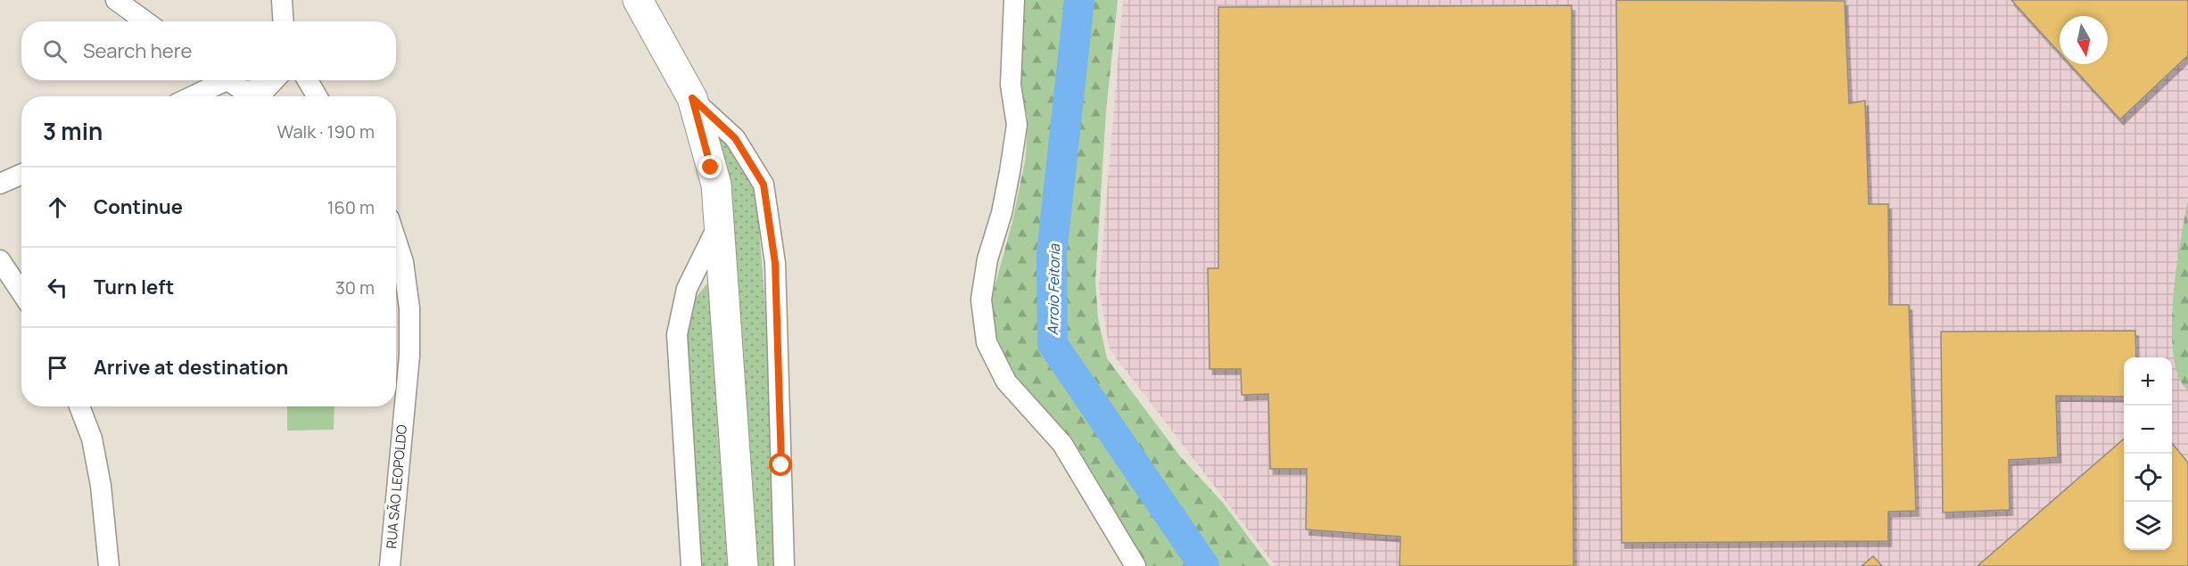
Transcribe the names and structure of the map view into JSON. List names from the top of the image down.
{
  "streets": {
    "street": ["RUA SÃO LEOPOLDO"]
  },
  "water": ["Arroio Feitoria"],
  "north": "bottom",
  "page": {
    "search": "Search here",
    "heading": ["3 min", "Walk · 190 m"],
    "list": [
      ["Continue", "160 m"],
      ["Turn left", "30 m"],
      "Arrive at destination"
    ],
    "map_buttons": ["+", "−"]
  }
}
